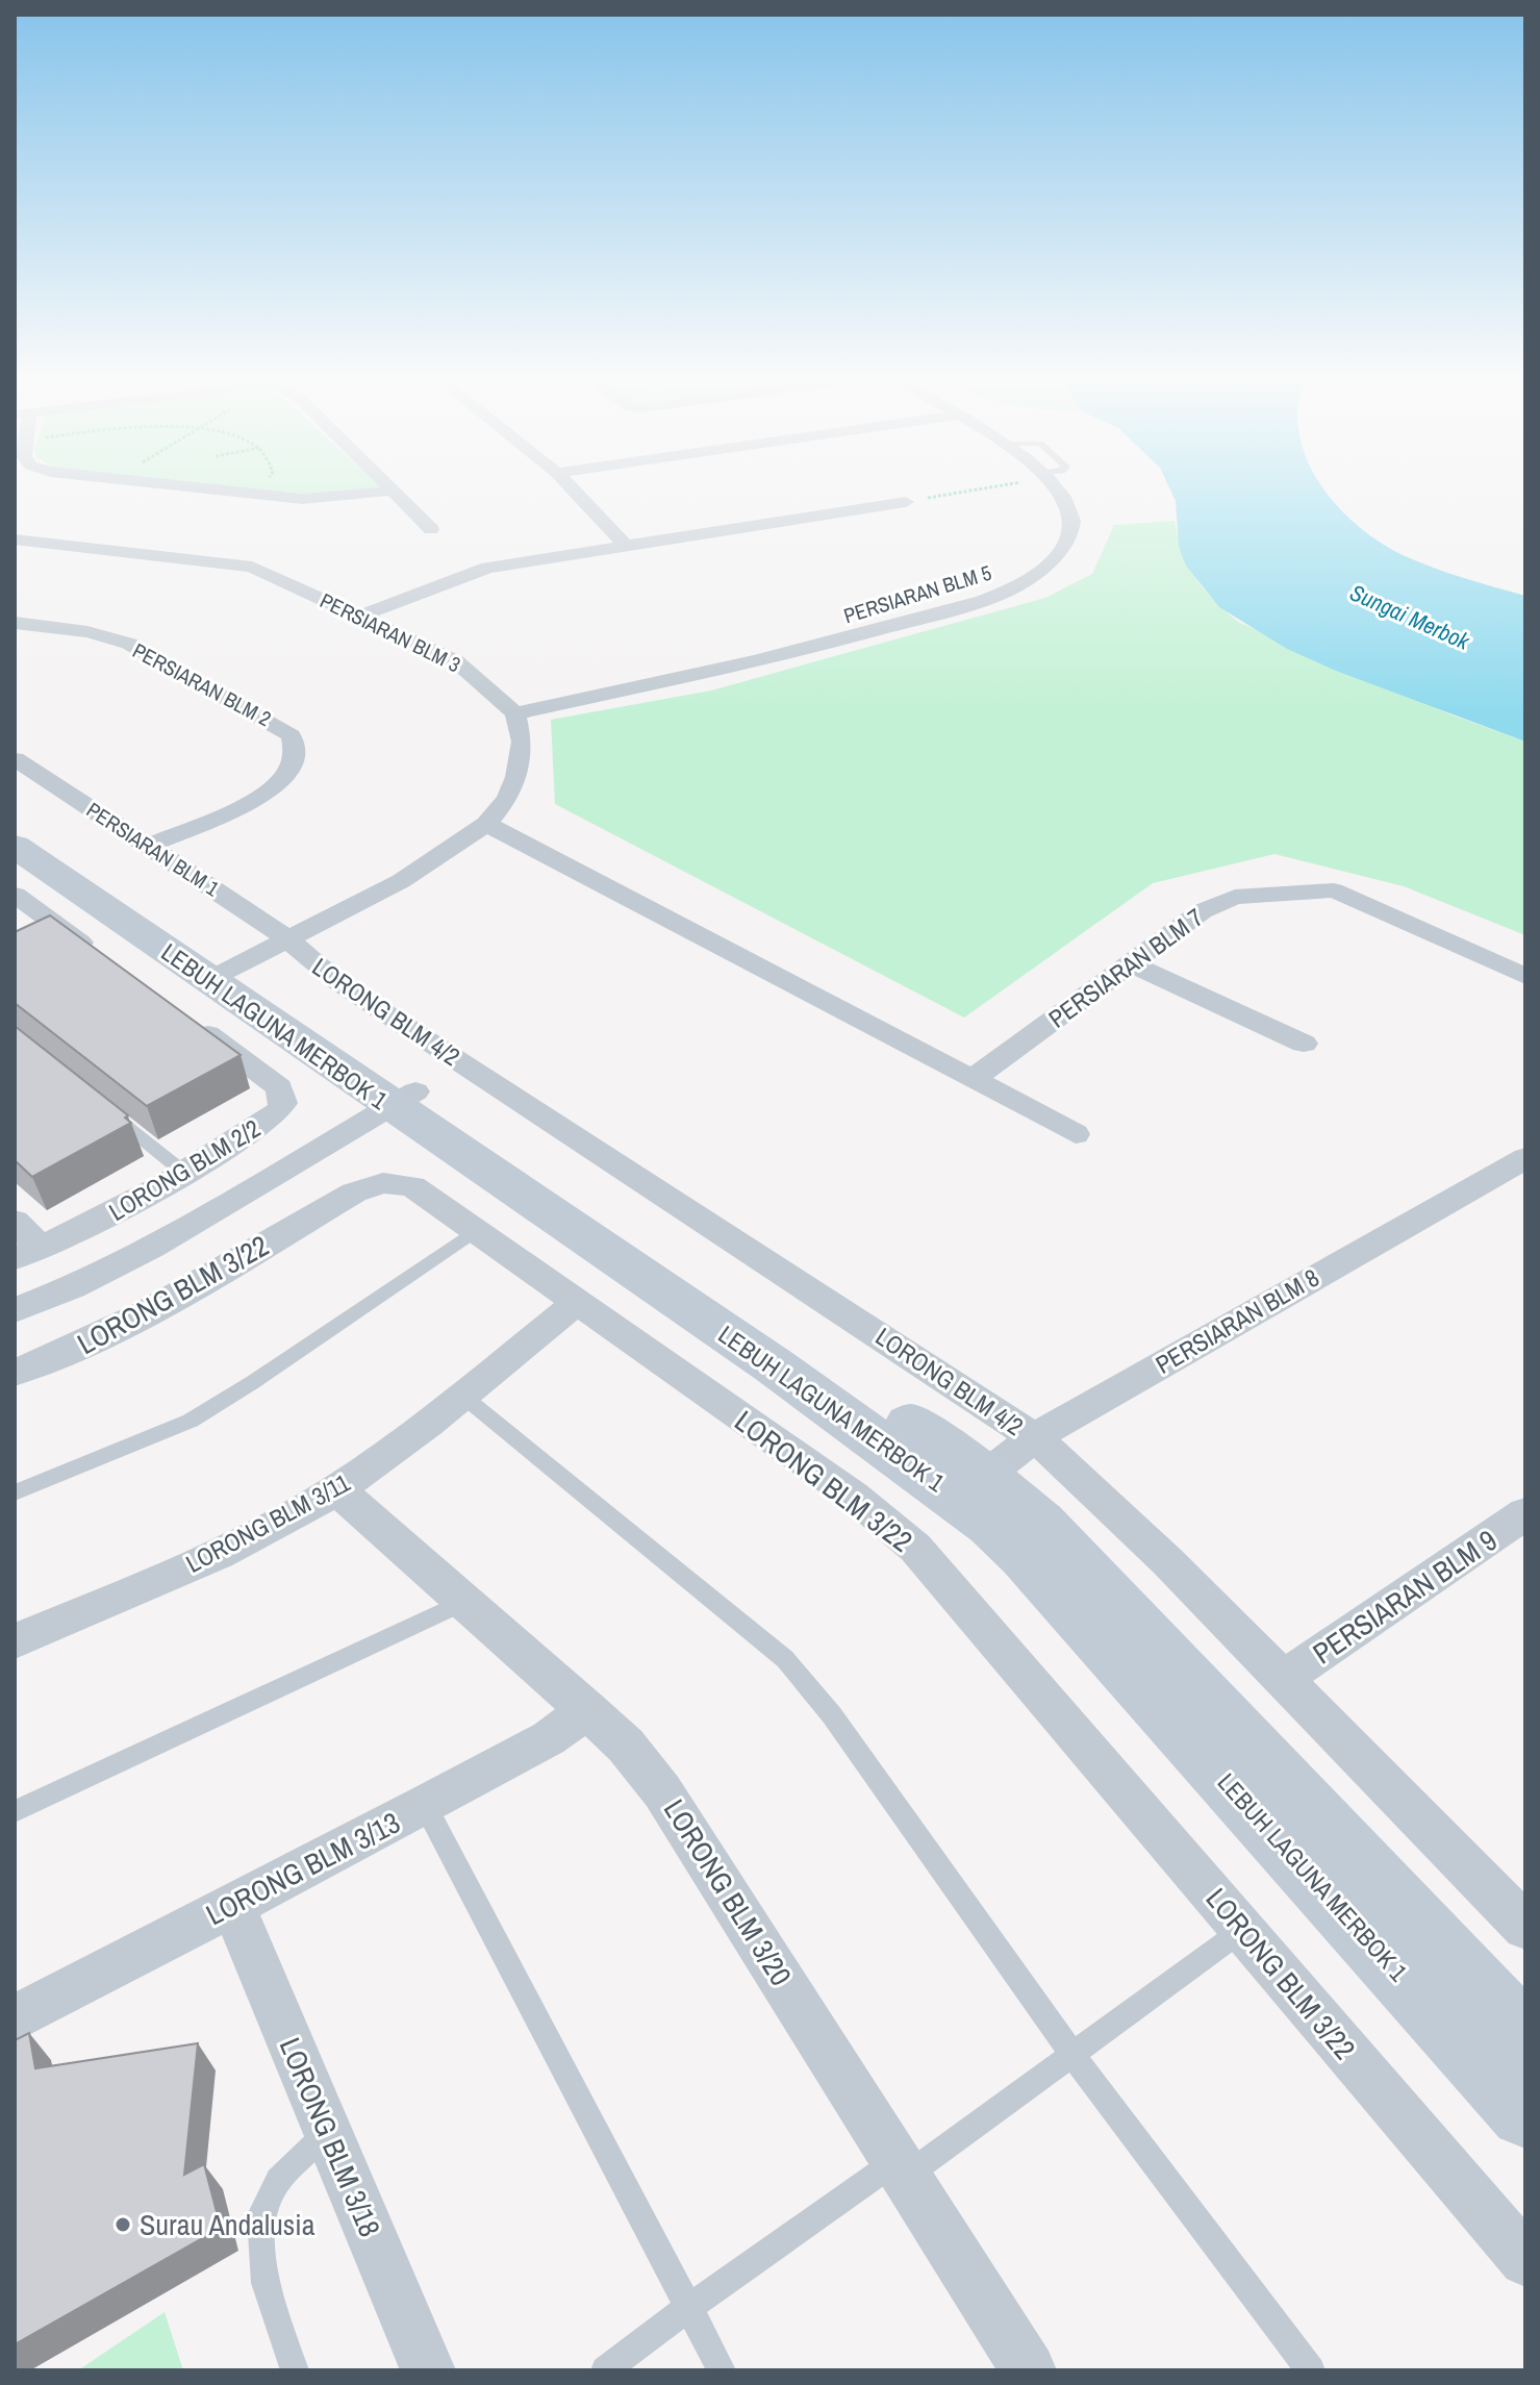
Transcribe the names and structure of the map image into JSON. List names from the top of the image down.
{
  "streets": {
    "street": [
      "PERSIARAN BLM 5",
      "PERSIARAN BLM 3",
      "PERSIARAN BLM 2",
      "PERSIARAN BLM 1",
      "PERSIARAN BLM 7",
      "LORONG BLM 4/2",
      "LEBUH LAGUNA MERBOK 1",
      "LORONG BLM 2/2",
      "LORONG BLM 3/22",
      "PERSIARAN BLM 8",
      "LORONG BLM 3/11",
      "PERSIARAN BLM 9",
      "LORONG BLM 3/13",
      "LORONG BLM 3/20",
      "LORONG BLM 3/18"
    ]
  },
  "crossings": [
    ["PERSIARAN BLM 5", "PERSIARAN BLM 3"],
    ["PERSIARAN BLM 2", "PERSIARAN BLM 1"],
    ["PERSIARAN BLM 1", "LORONG BLM 4/2"],
    ["LORONG BLM 4/2", "PERSIARAN BLM 8"],
    ["LORONG BLM 4/2", "PERSIARAN BLM 9"],
    ["LEBUH LAGUNA MERBOK 1", "LORONG BLM 2/2"],
    ["LEBUH LAGUNA MERBOK 1", "PERSIARAN BLM 8"],
    ["LORONG BLM 3/22", "LORONG BLM 3/11"],
    ["LORONG BLM 3/11", "LORONG BLM 3/20"],
    ["LORONG BLM 3/13", "LORONG BLM 3/20"],
    ["LORONG BLM 3/13", "LORONG BLM 3/18"]
  ],
  "water": ["Sungai Merbok"],
  "places": ["Surau Andalusia"]
}
